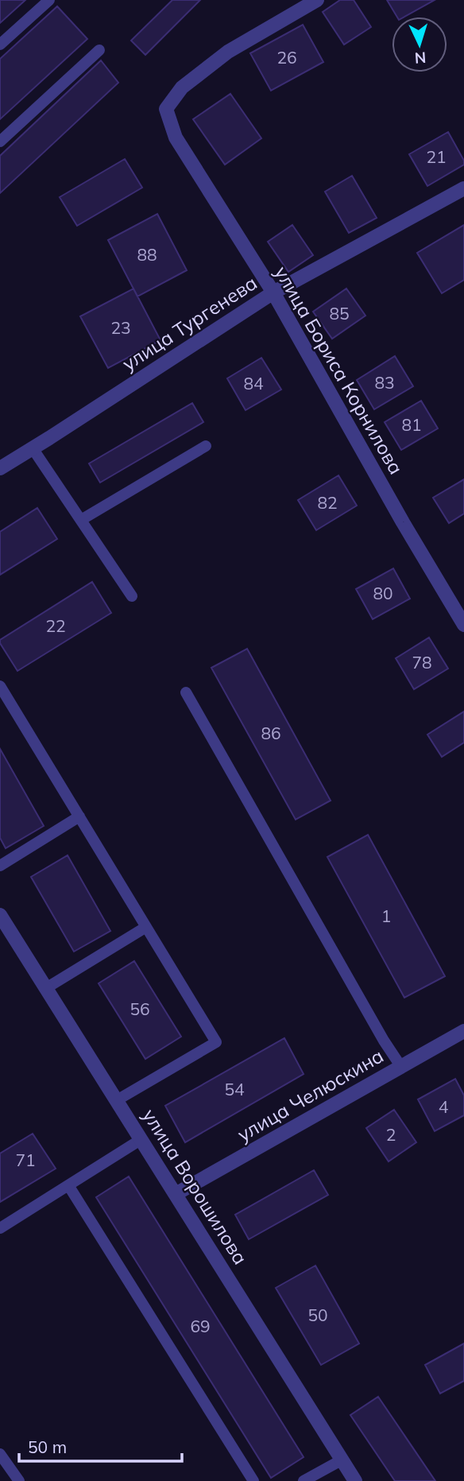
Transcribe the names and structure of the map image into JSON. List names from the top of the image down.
{
  "streets": {
    "street": [
      "улица Тургенева",
      "улица Бориса Корнилова",
      "улица Челюскина",
      "улица Ворошилова"
    ]
  },
  "crossings": [
    ["улица Тургенева", "улица Бориса Корнилова"],
    ["улица Челюскина", "улица Ворошилова"]
  ],
  "house_numbers": [
    "26",
    "21",
    "88",
    "85",
    "23",
    "83",
    "84",
    "81",
    "82",
    "80",
    "22",
    "78",
    "86",
    "1",
    "56",
    "54",
    "4",
    "2",
    "71",
    "50",
    "69"
  ],
  "scale_bar": "50 m",
  "north": "bottom"
}
